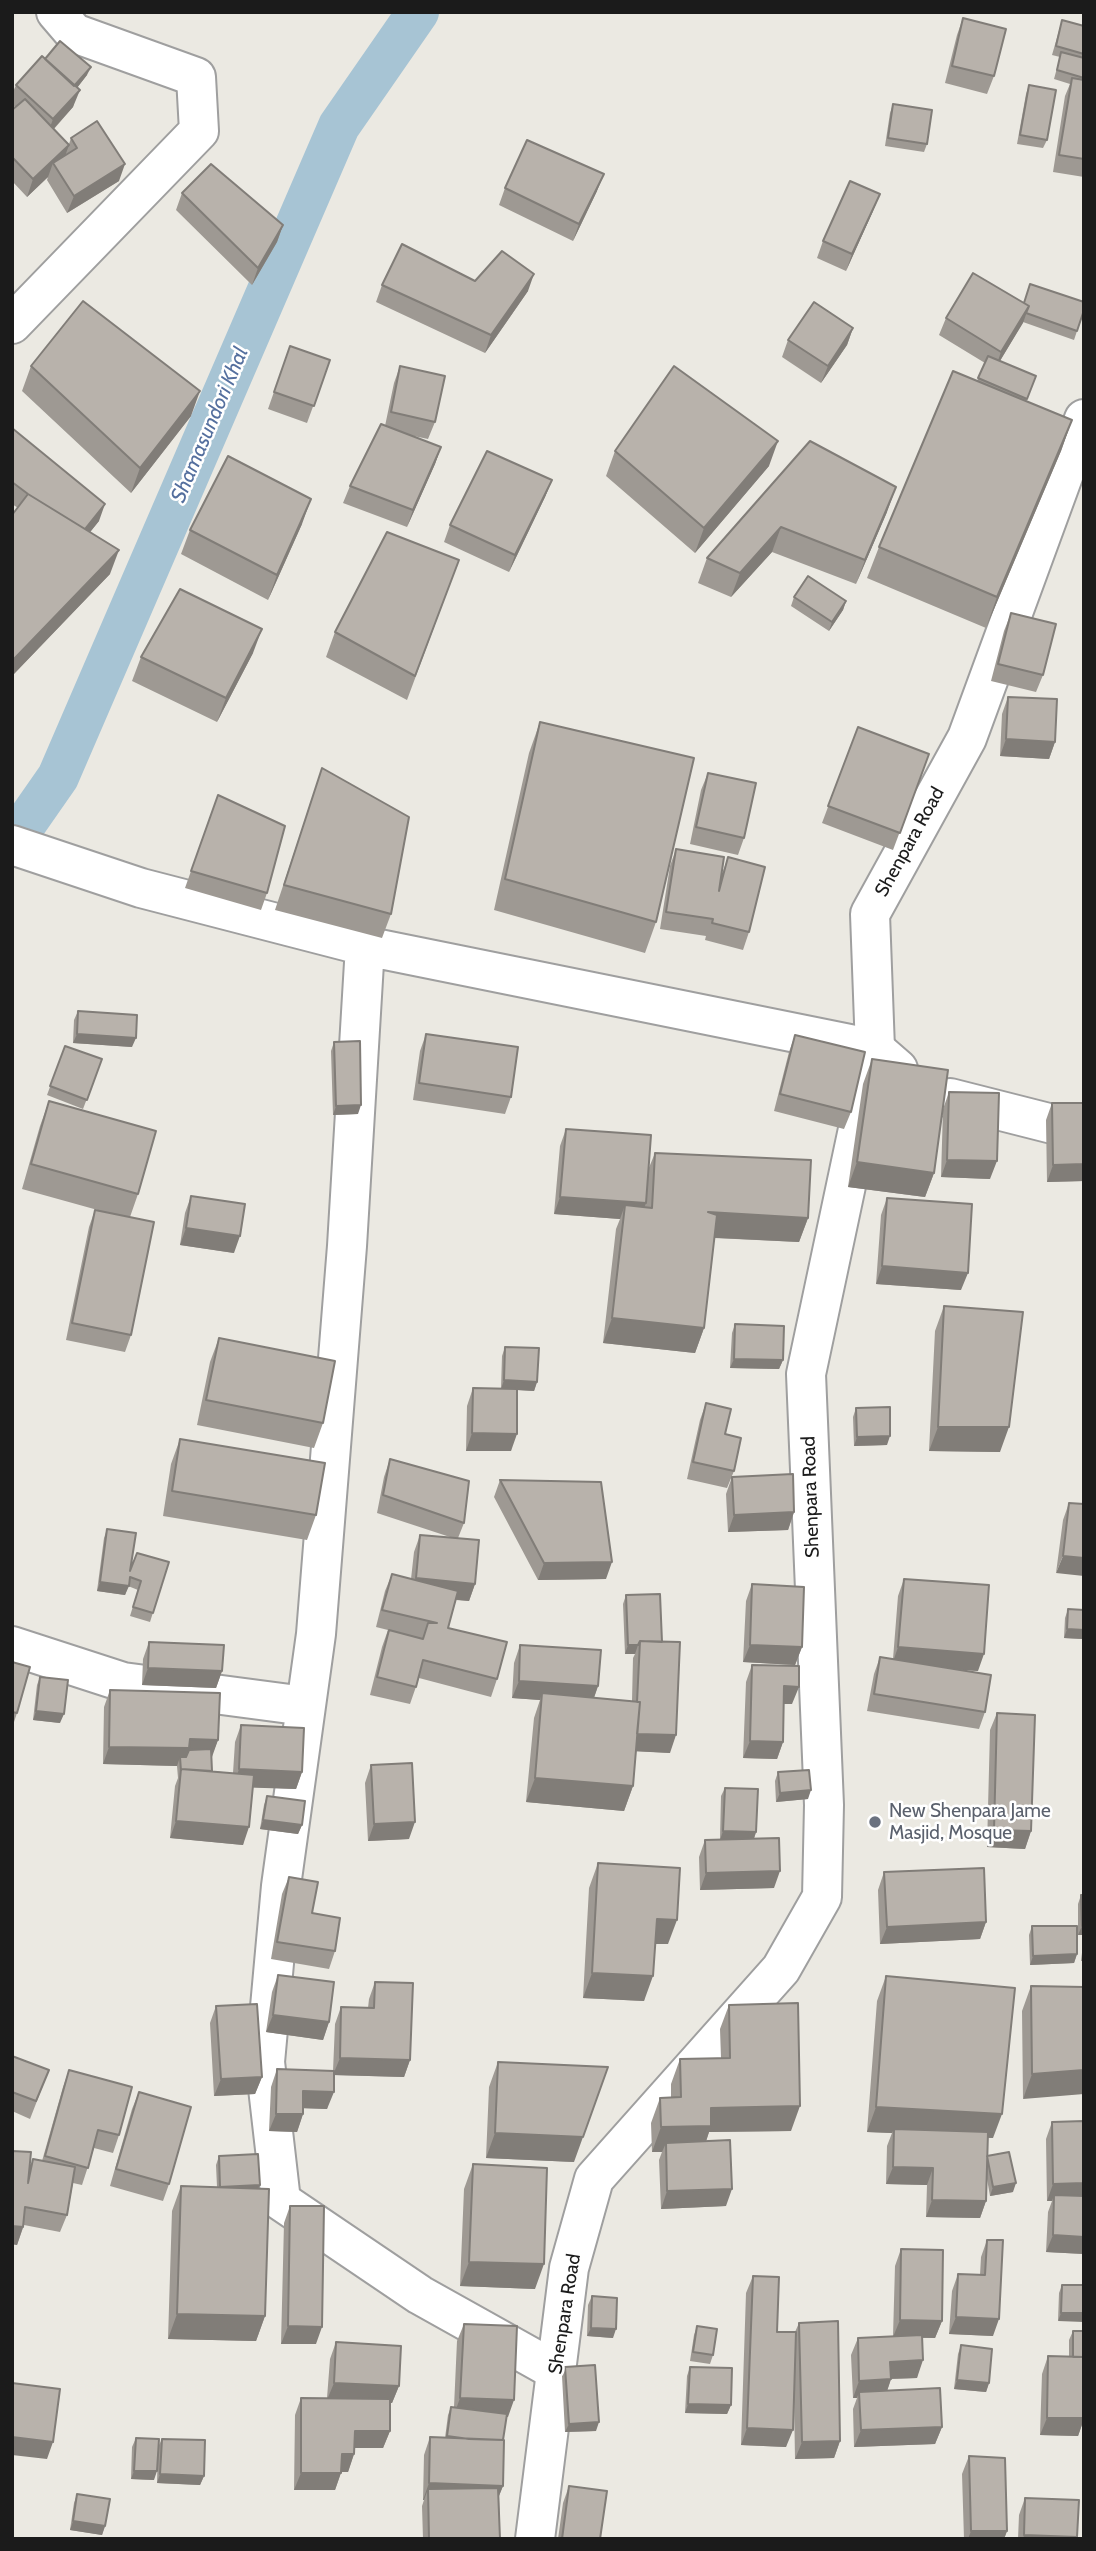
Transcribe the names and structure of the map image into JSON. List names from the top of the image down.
{
  "streets": {
    "street": ["Shenpara Road"]
  },
  "water": ["Shamasundori Khal"],
  "places": ["New Shenpara Jame Masjid, Mosque"]
}
